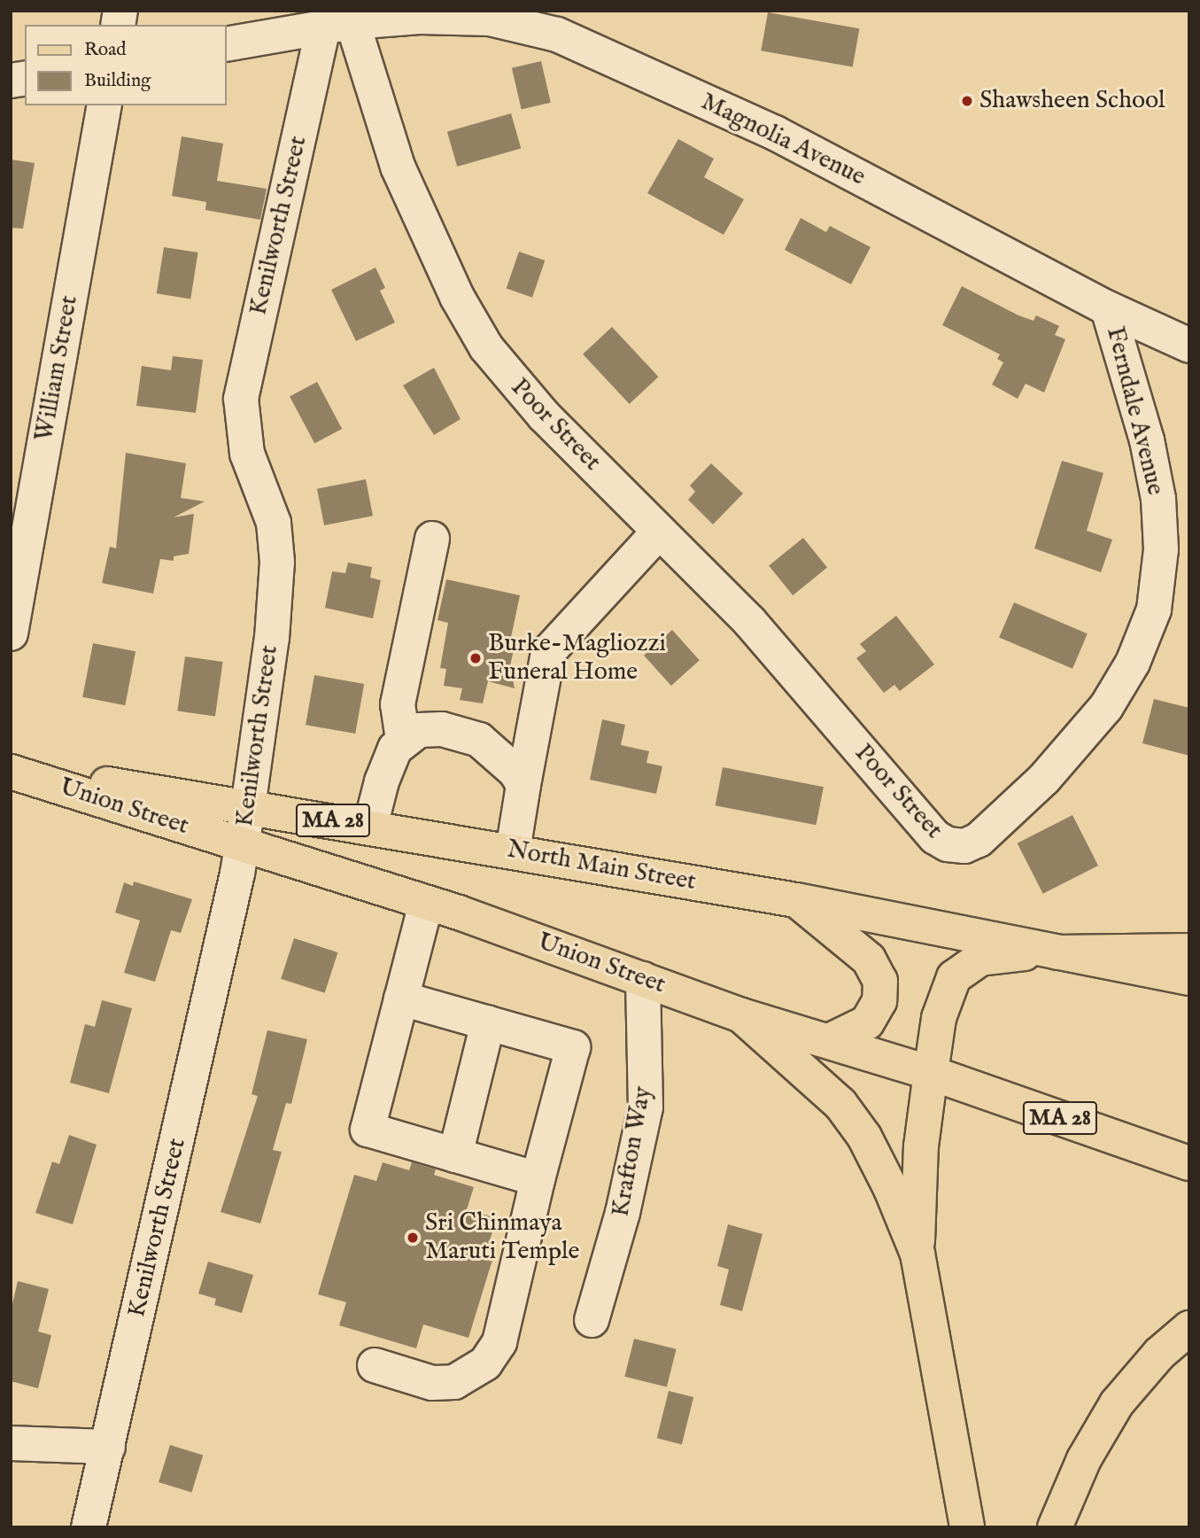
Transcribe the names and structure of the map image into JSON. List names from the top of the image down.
{
  "streets": {
    "main road": ["Union Street", "MA 28", "North Main Street"],
    "street": [
      "Magnolia Avenue",
      "Kenilworth Street",
      "William Street",
      "Ferndale Avenue",
      "Poor Street",
      "Krafton Way"
    ]
  },
  "crossings": [
    ["Magnolia Avenue", "Kenilworth Street"],
    ["Magnolia Avenue", "Ferndale Avenue"],
    ["Magnolia Avenue", "Poor Street"],
    ["Kenilworth Street", "Poor Street"],
    ["Kenilworth Street", "Union Street"],
    ["Kenilworth Street", "North Main Street"],
    ["Ferndale Avenue", "Poor Street"],
    ["Union Street", "North Main Street"],
    ["Union Street", "Krafton Way"]
  ],
  "places": ["Shawsheen School", "Burke-Magliozzi Funeral Home", "Sri Chinmaya Maruti Temple"],
  "legend": ["Road", "Building"]
}
